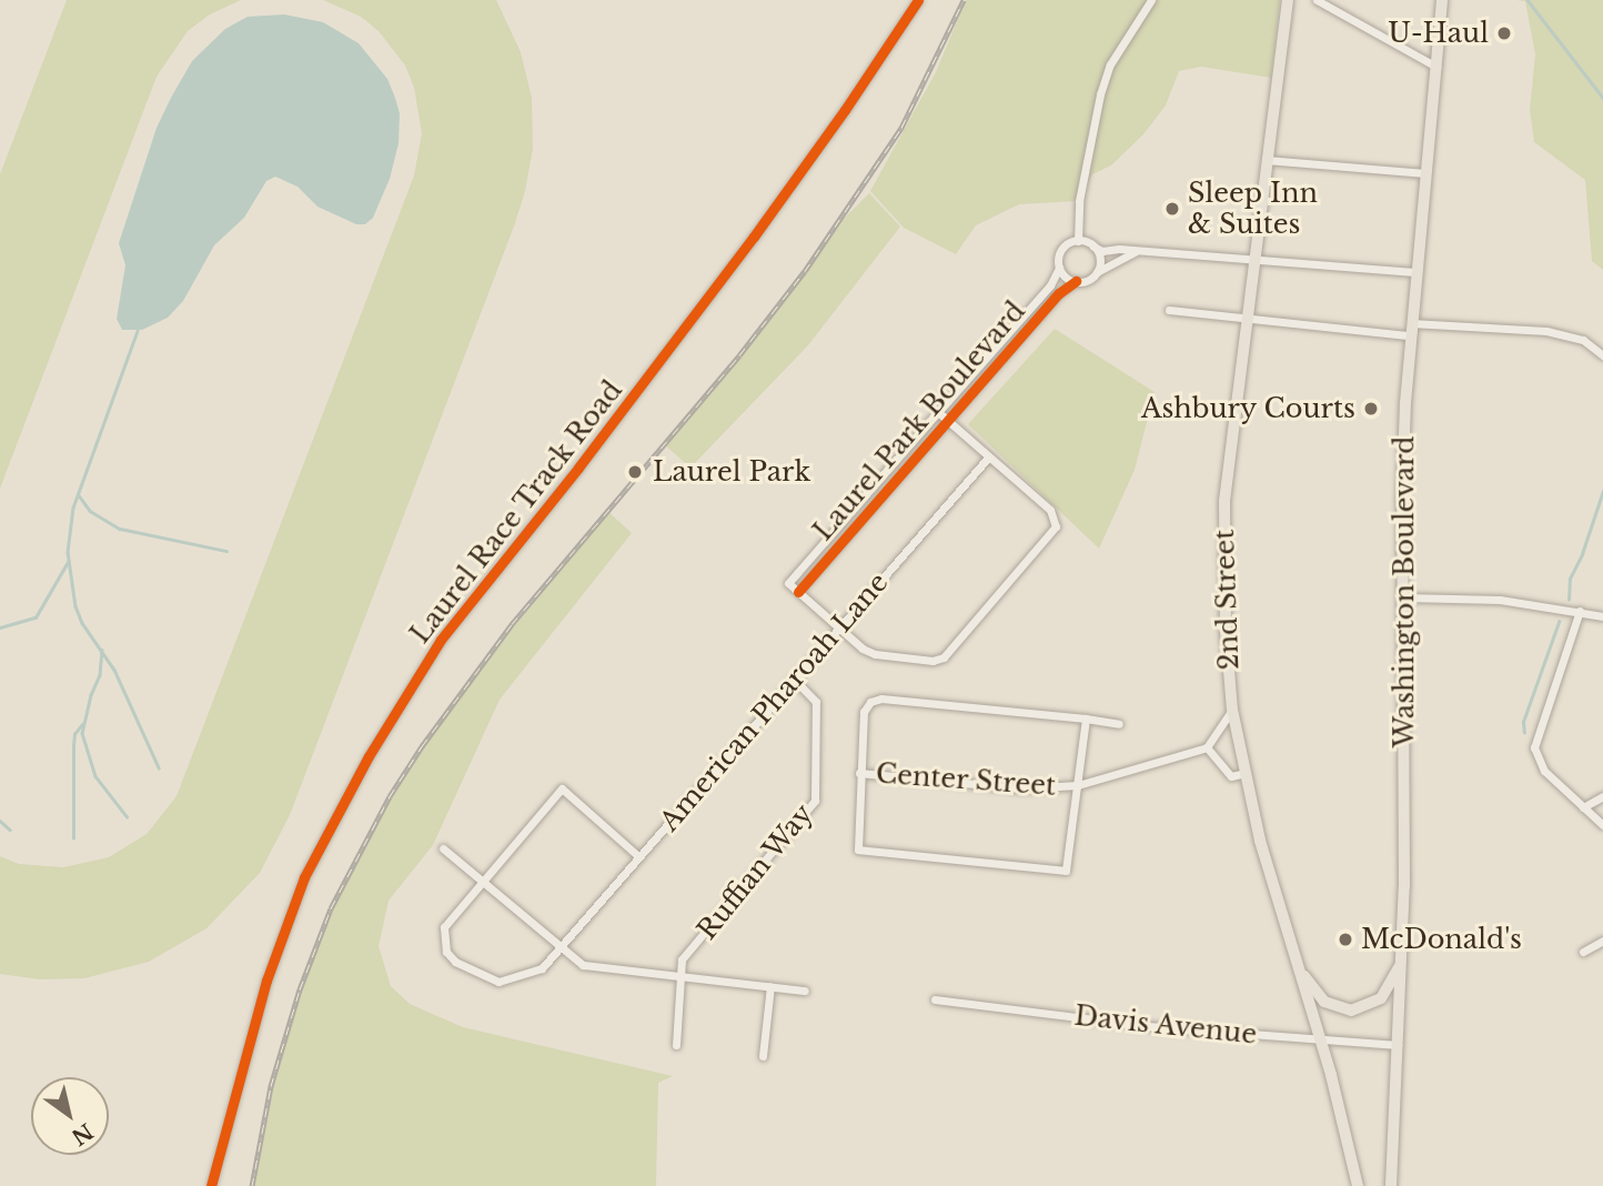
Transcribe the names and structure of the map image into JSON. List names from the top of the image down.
{
  "streets": {
    "main road": ["Washington Boulevard", "2nd Street"],
    "street": [
      "Laurel Park Boulevard",
      "Laurel Race Track Road",
      "American Pharoah Lane",
      "Center Street",
      "Ruffian Way",
      "Davis Avenue"
    ]
  },
  "crossings": [
    ["Washington Boulevard", "Davis Avenue"],
    ["2nd Street", "Davis Avenue"],
    ["American Pharoah Lane", "Ruffian Way"]
  ],
  "places": [
    "U-Haul",
    "Sleep Inn & Suites",
    "Ashbury Courts",
    "Laurel Park",
    "McDonald's"
  ],
  "north": "bottom right"
}
